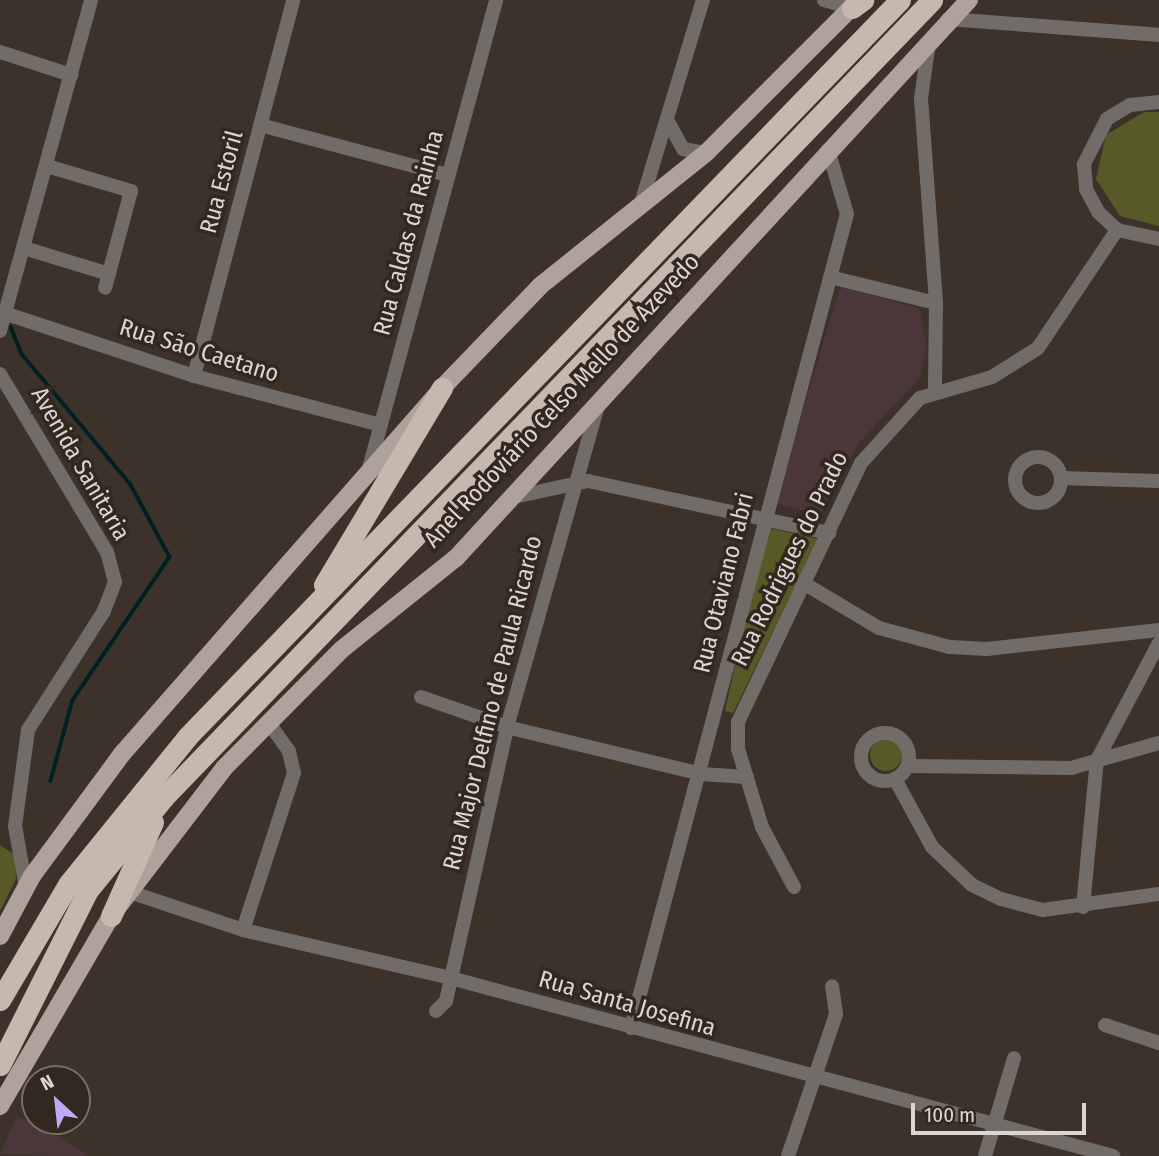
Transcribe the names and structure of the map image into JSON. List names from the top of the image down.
{
  "streets": {
    "highway": ["Anel Rodoviário Celso Mello de Azevedo"],
    "street": [
      "Rua Estoril",
      "Rua Caldas da Rainha",
      "Rua São Caetano",
      "Avenida Sanitaria",
      "Rua Rodrigues do Prado",
      "Rua Otaviano Fabri",
      "Rua Major Delfino de Paula Ricardo",
      "Rua Santa Josefina"
    ]
  },
  "crossings": [
    ["Rua Estoril", "Rua São Caetano"],
    ["Rua Caldas da Rainha", "Rua São Caetano"],
    ["Anel Rodoviário Celso Mello de Azevedo", "Rua Otaviano Fabri"],
    ["Anel Rodoviário Celso Mello de Azevedo", "Rua Major Delfino de Paula Ricardo"],
    ["Anel Rodoviário Celso Mello de Azevedo", "Rua Santa Josefina"],
    ["Rua Otaviano Fabri", "Rua Santa Josefina"],
    ["Rua Major Delfino de Paula Ricardo", "Rua Santa Josefina"]
  ],
  "scale_bar": "100 m",
  "north": "top left"
}
